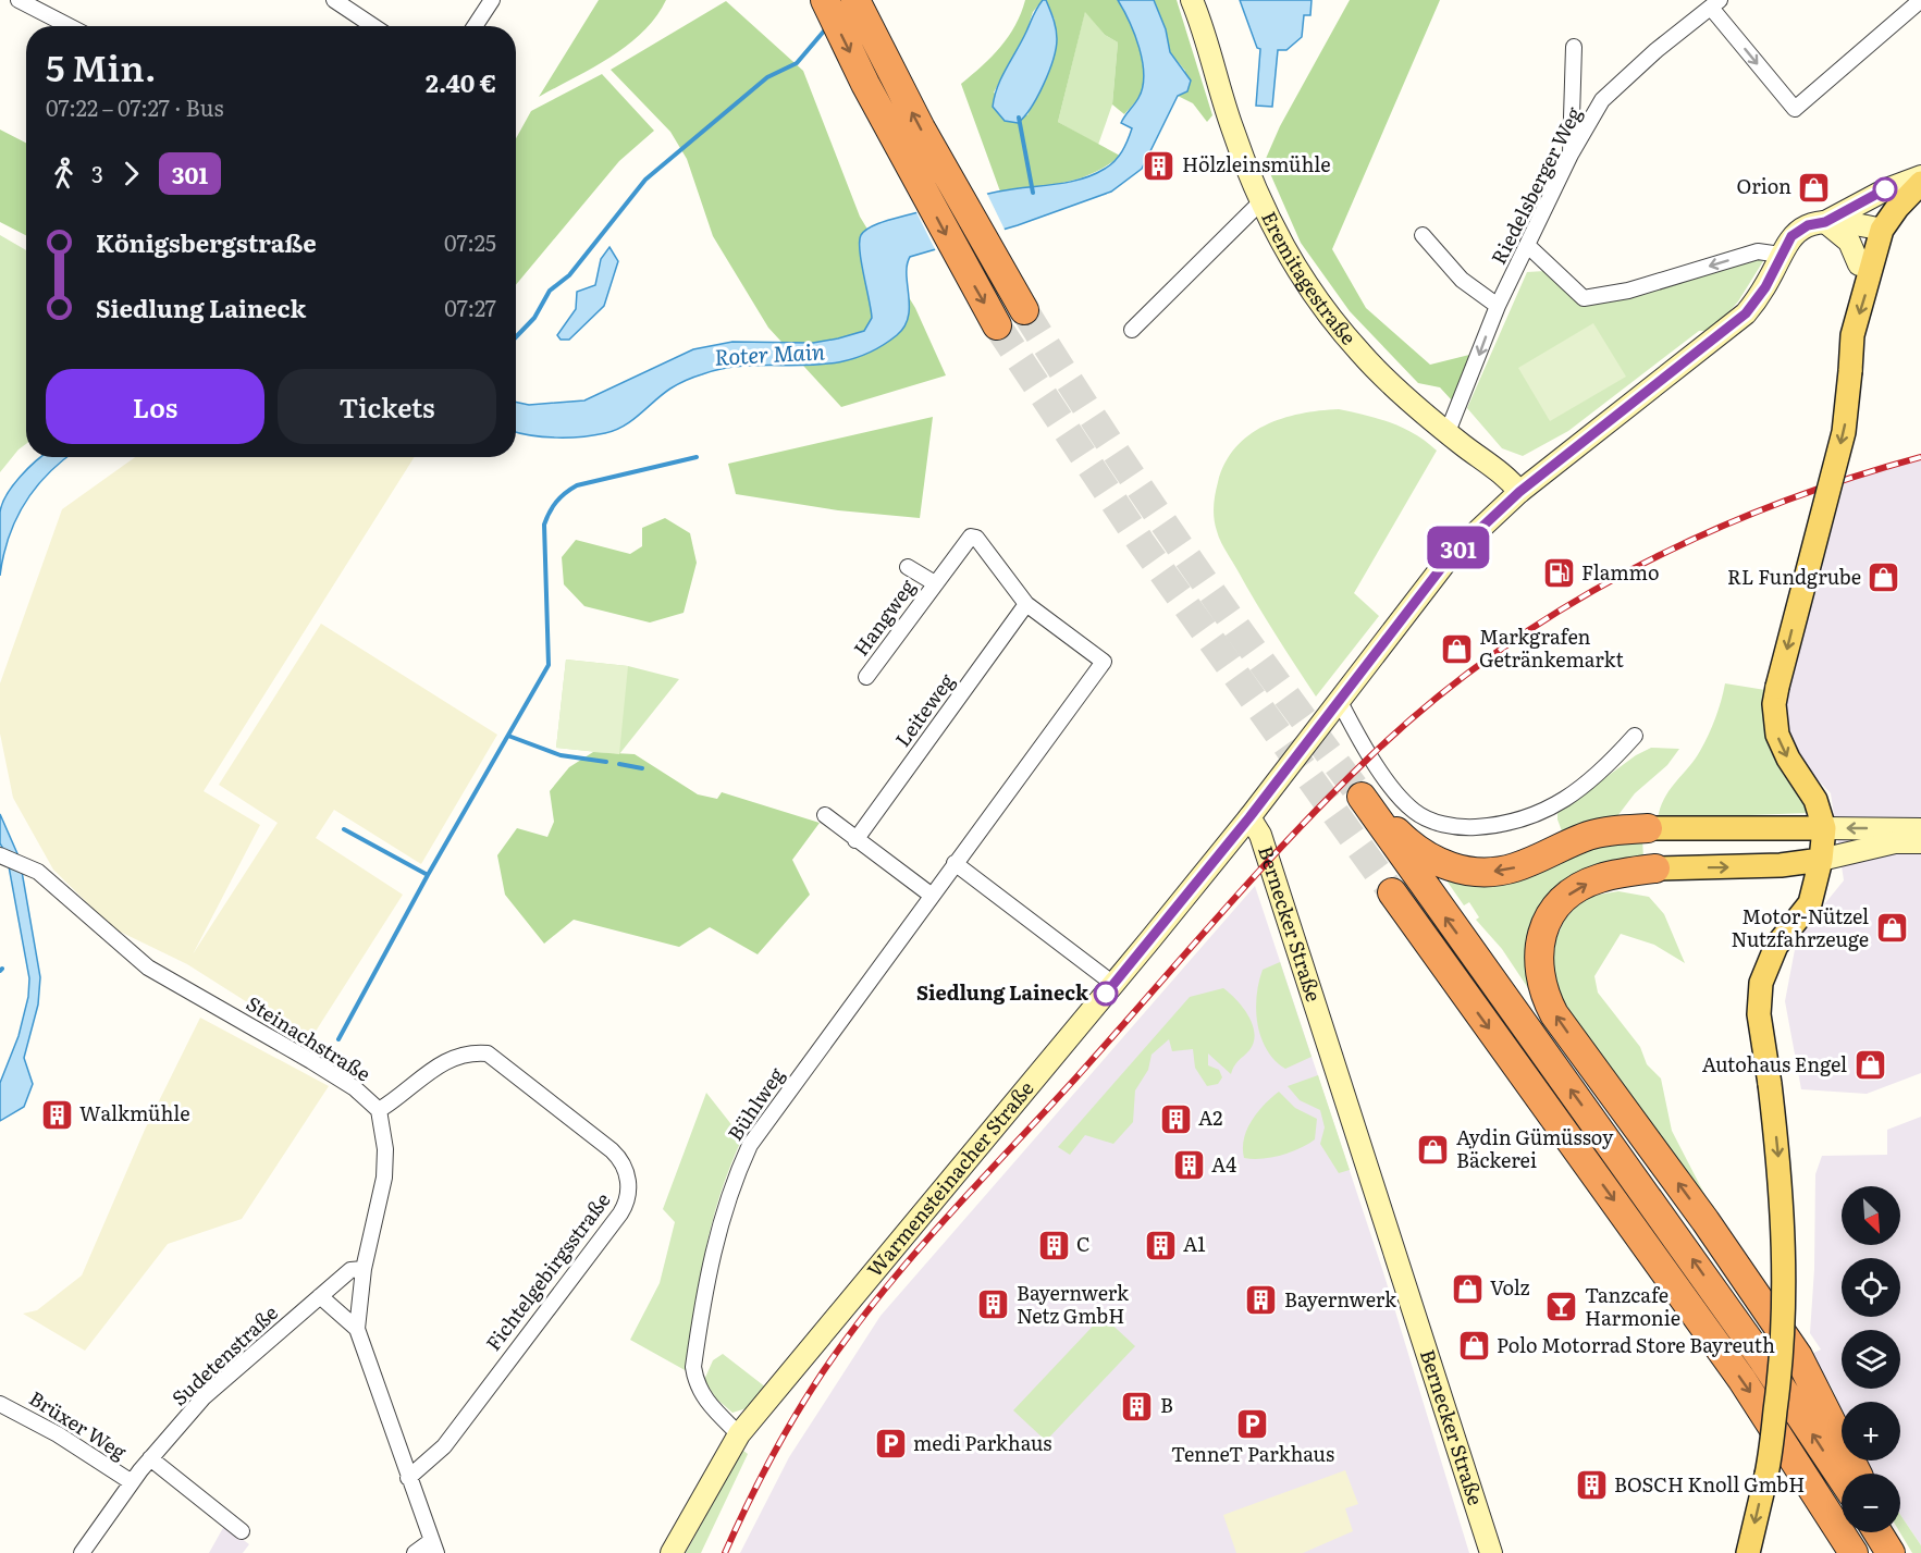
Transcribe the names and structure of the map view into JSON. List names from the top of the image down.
{
  "streets": {
    "street": [
      "Riedelsberger Weg",
      "Eremitagestraße",
      "Hangweg",
      "Leiteweg",
      "Bernecker Straße",
      "Steinachstraße",
      "Bühlweg",
      "Warmensteinacher Straße",
      "Fichtelgebirgsstraße",
      "Sudetenstraße",
      "Brüxer Weg"
    ]
  },
  "crossings": [
    ["Riedelsberger Weg", "Eremitagestraße"],
    ["Hangweg", "Leiteweg"],
    ["Hangweg", "Bühlweg"],
    ["Bernecker Straße", "Warmensteinacher Straße"],
    ["Steinachstraße", "Fichtelgebirgsstraße"],
    ["Steinachstraße", "Sudetenstraße"],
    ["Bühlweg", "Warmensteinacher Straße"],
    ["Sudetenstraße", "Brüxer Weg"]
  ],
  "water": ["Roter Main"],
  "places": {
    "building": [
      "Hölzleinsmühle",
      "Walkmühle",
      "A2",
      "A4",
      "C",
      "A1",
      "Bayernwerk",
      "Bayernwerk Netz GmbH",
      "B",
      "BOSCH Knoll GmbH"
    ],
    "shop": [
      "Orion",
      "RL Fundgrube",
      "Markgrafen Getränkemarkt",
      "Motor-Nützel Nutzfahrzeuge",
      "Autohaus Engel",
      "Aydin Gümüssoy Bäckerei",
      "Volz",
      "Polo Motorrad Store Bayreuth"
    ],
    "fuel station": ["Flammo"],
    "other": ["Siedlung Laineck"],
    "bar": ["Tanzcafe Harmonie"],
    "parking": ["TenneT Parkhaus", "medi Parkhaus"]
  },
  "lines": ["bus line 301"],
  "north": "bottom right",
  "page": {
    "on_map": "301",
    "heading": ["5 Min.", "07:22 – 07:27 · Bus", "2.40 €"],
    "legs": ["3", "301"],
    "list": [
      {
        "name": "Königsbergstraße",
        "value": "07:25"
      },
      {
        "name": "Siedlung Laineck",
        "value": "07:27"
      }
    ],
    "buttons": ["Los", "Tickets"],
    "map_buttons": ["+", "−"]
  }
}
